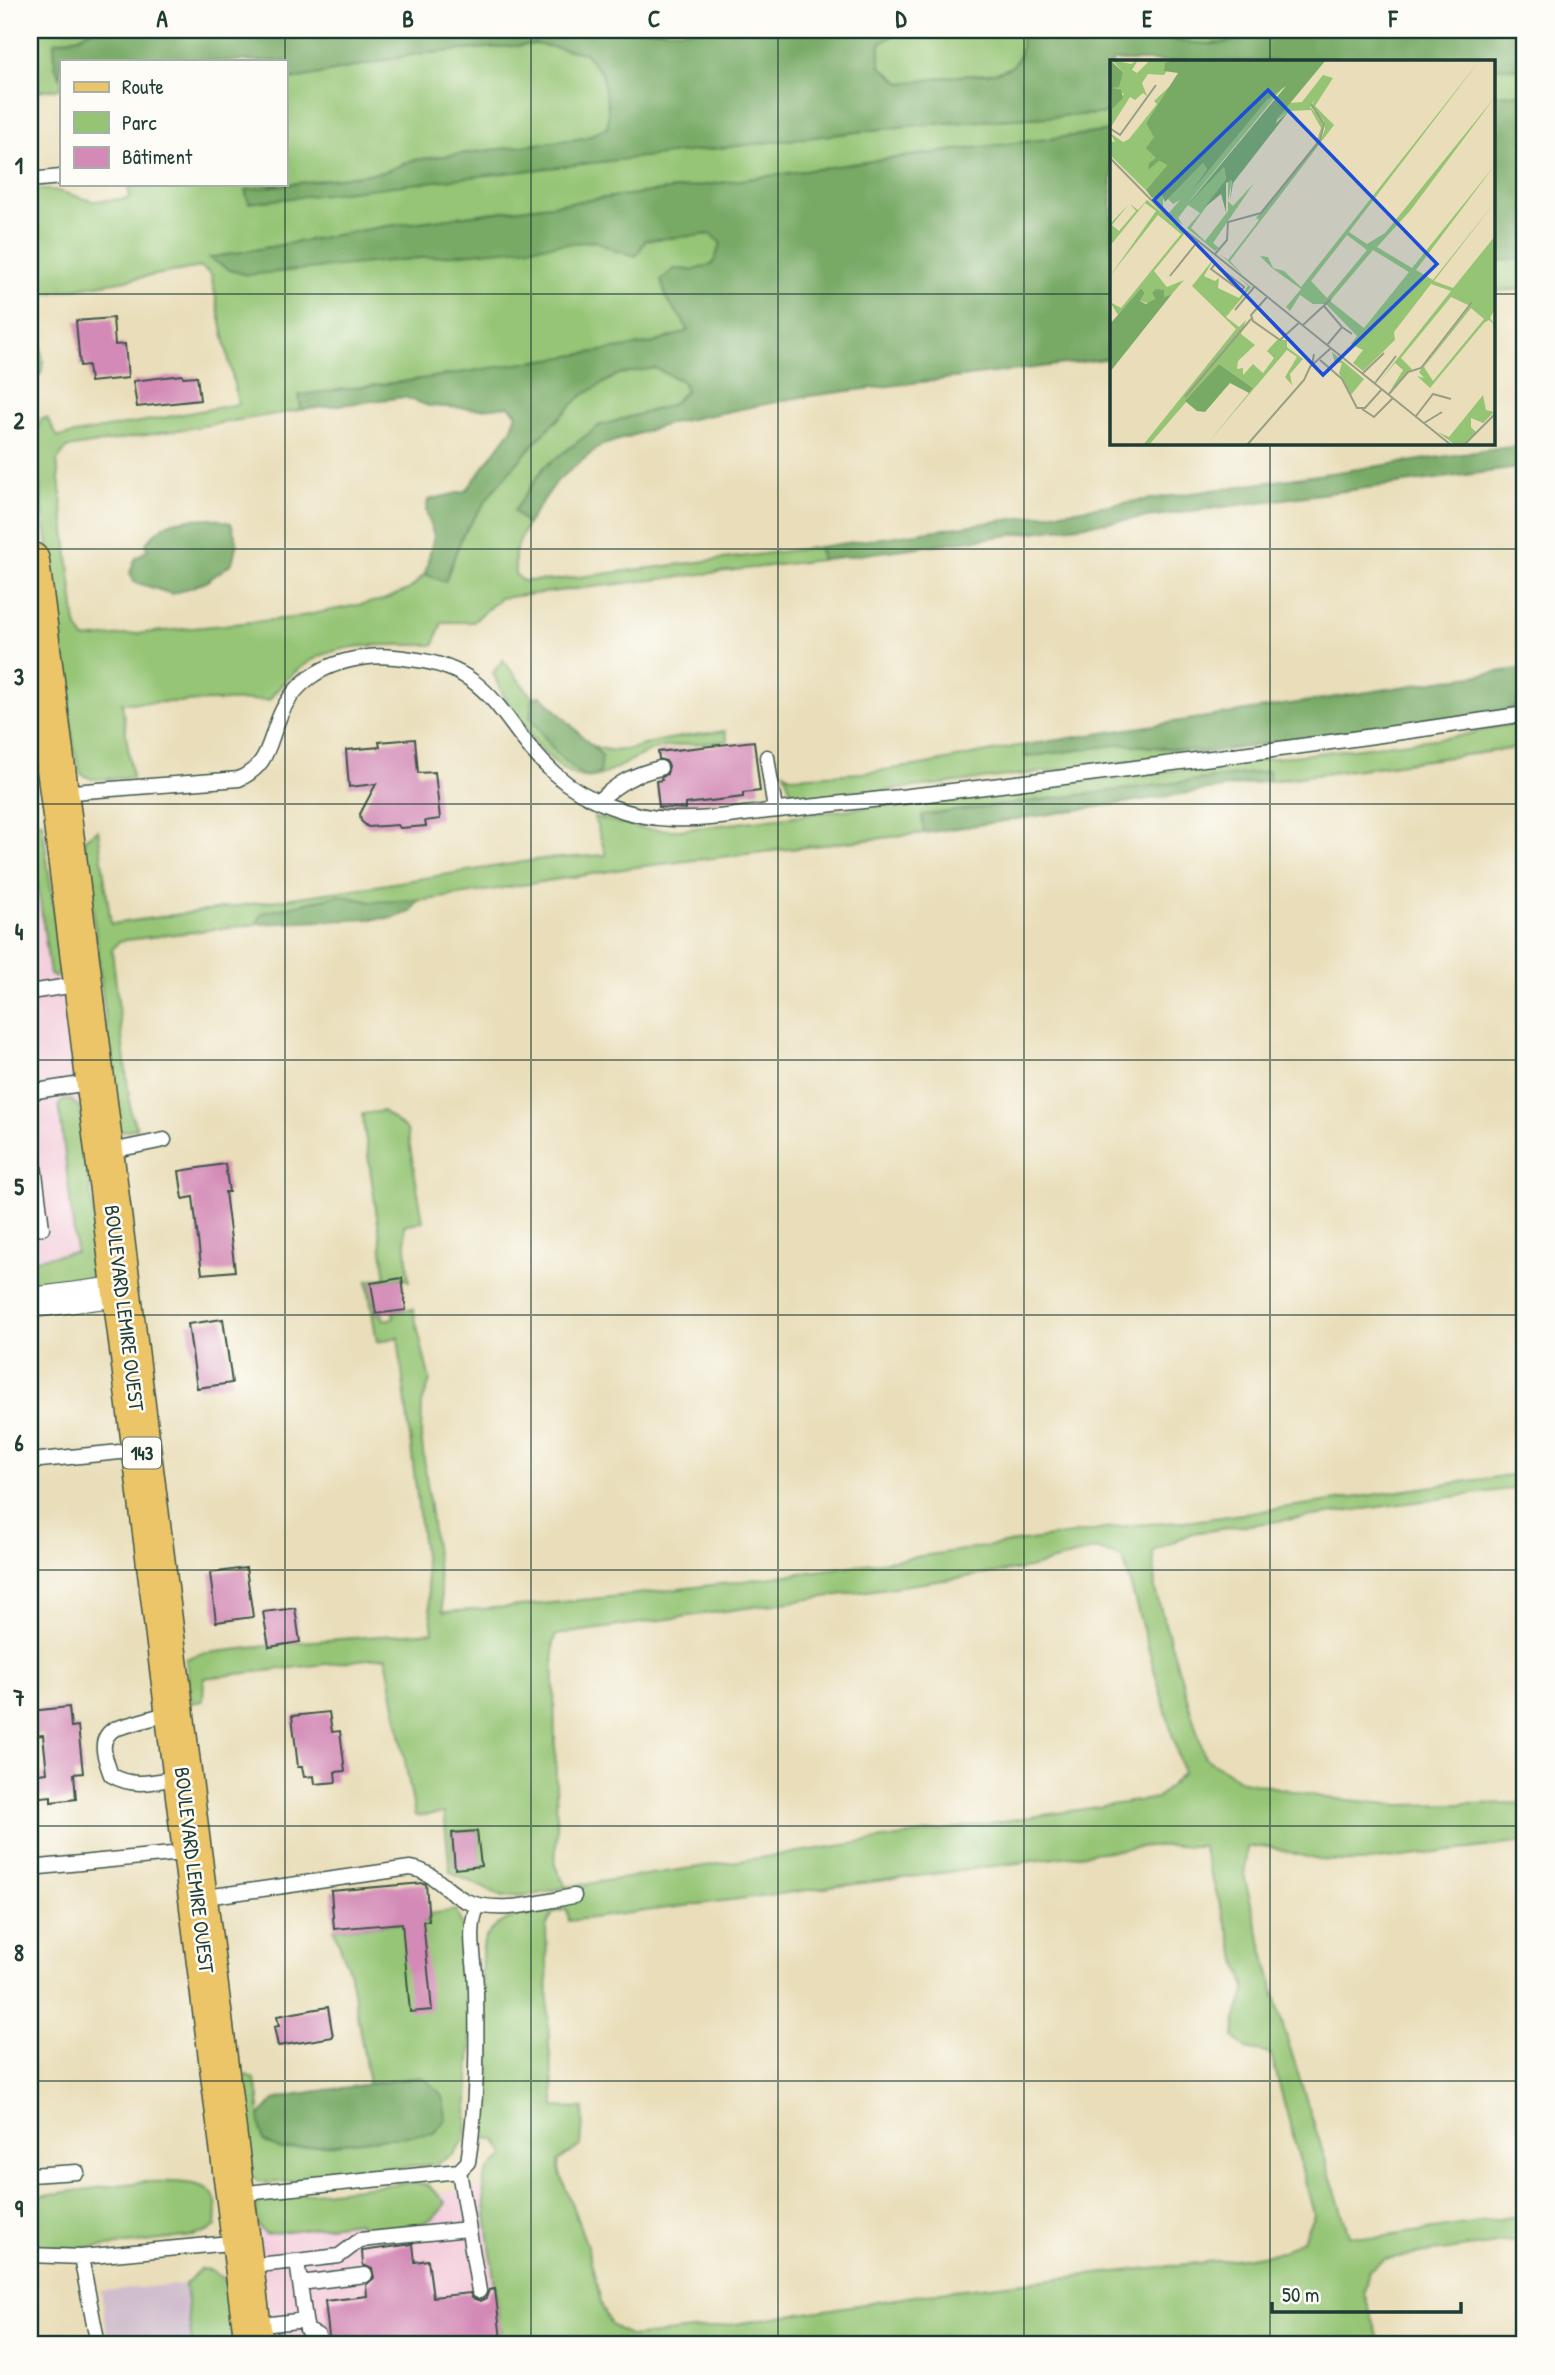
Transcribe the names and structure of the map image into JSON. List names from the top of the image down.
{
  "streets": {
    "main road": ["BOULEVARD LEMIRE OUEST", "143"]
  },
  "legend": ["Route", "Parc", "Bâtiment"],
  "scale_bar": "50 m",
  "grid": {
    "columns": [
      "A",
      "B",
      "C",
      "D",
      "E",
      "F"
    ],
    "rows": [
      "1",
      "2",
      "3",
      "4",
      "5",
      "6",
      "7",
      "8",
      "9"
    ]
  }
}
